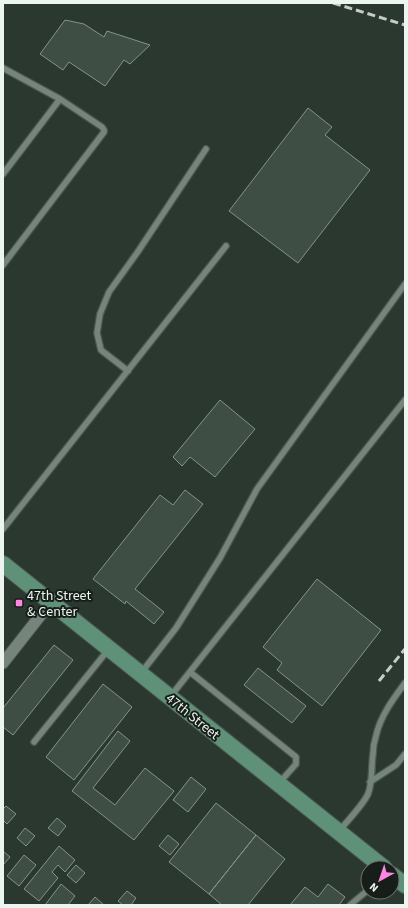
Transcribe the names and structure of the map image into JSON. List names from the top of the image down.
{
  "streets": {
    "main road": ["47th Street"]
  },
  "places": {
    "transit": ["47th Street & Center"]
  },
  "north": "bottom left"
}
